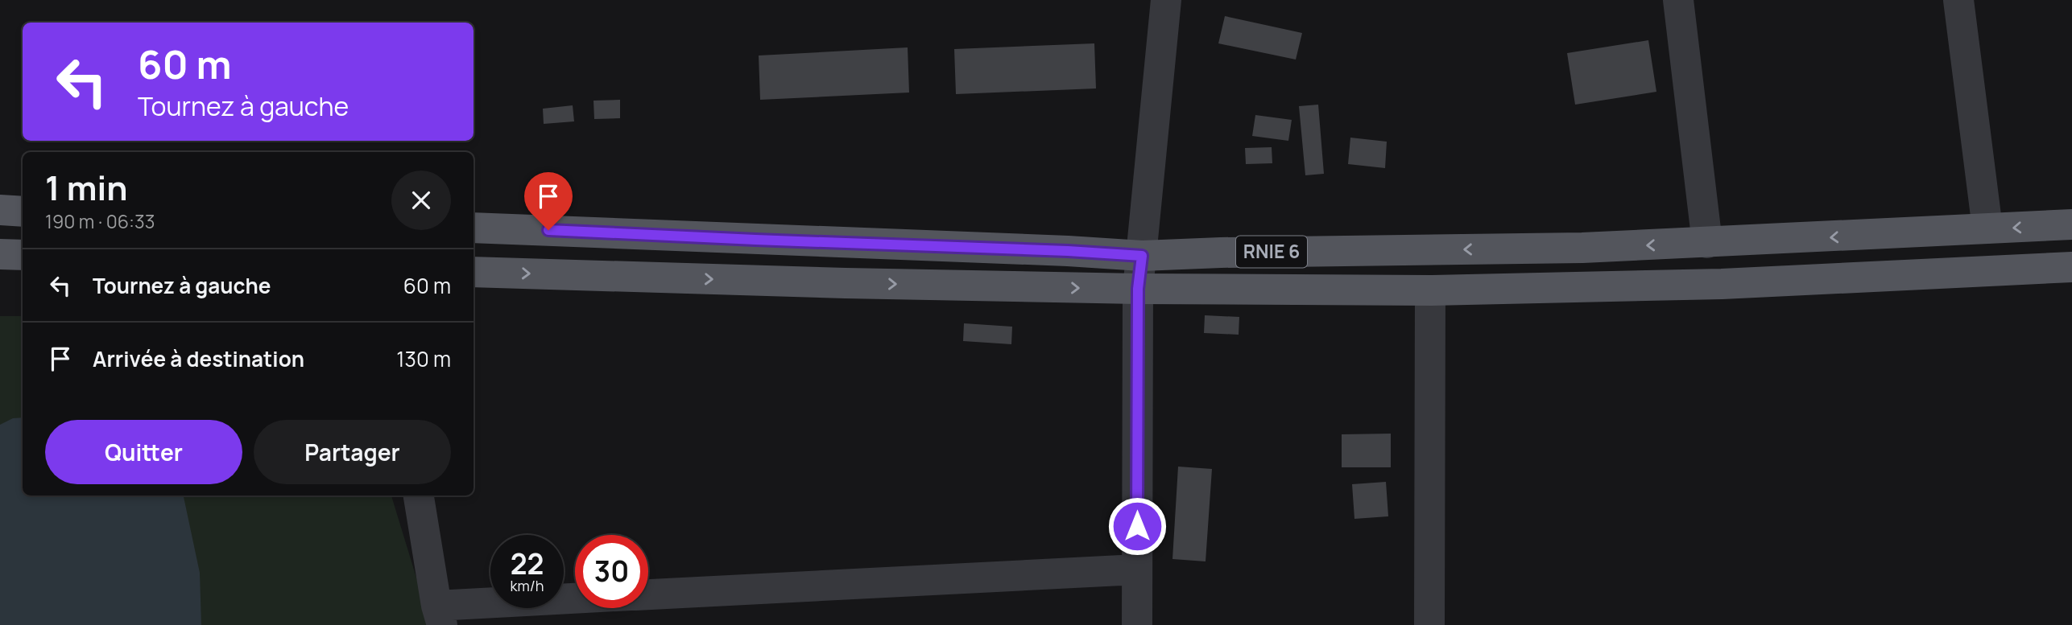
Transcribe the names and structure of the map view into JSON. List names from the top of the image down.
{
  "streets": {
    "main road": ["RNIE 6"]
  },
  "page": {
    "turn": ["60 m", "Tournez à gauche"],
    "heading": ["1 min", "190 m · 06:33"],
    "list": [
      {
        "name": "Tournez à gauche",
        "value": "60 m"
      },
      {
        "name": "Arrivée à destination",
        "value": "130 m"
      }
    ],
    "buttons": ["Quitter", "Partager"],
    "speed": "22 km/h",
    "limit": "30"
  }
}
